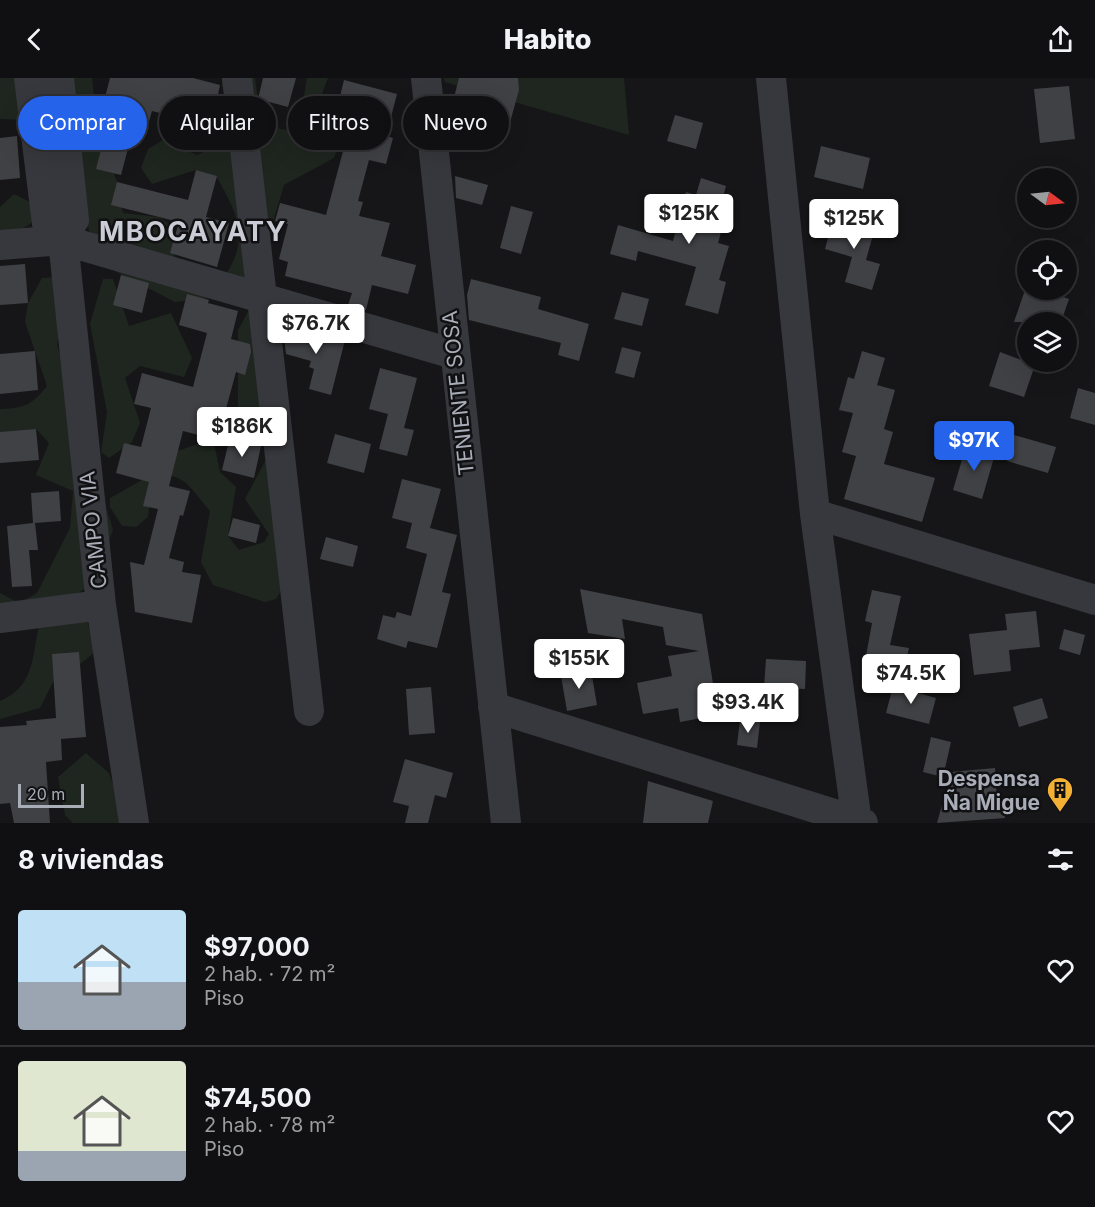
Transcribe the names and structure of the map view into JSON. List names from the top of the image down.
{
  "streets": {
    "street": ["TENIENTE SOSA", "CAMPO VIA"]
  },
  "districts": ["MBOCAYATY"],
  "places": {
    "building": ["Despensa Ña Migue"]
  },
  "scale_bar": "20 m",
  "north": "right",
  "page": {
    "header": "Habito",
    "chip": [
      "Comprar",
      "Alquilar",
      "Filtros",
      "Nuevo"
    ],
    "price": [
      "$125K",
      "$125K",
      "$76.7K",
      "$186K",
      "$97K",
      "$155K",
      "$74.5K",
      "$93.4K"
    ],
    "scale": "20 m",
    "heading": "8 viviendas",
    "list": [
      {
        "name": "$97,000",
        "note": "2 hab. · 72 m² · Piso"
      },
      {
        "name": "$74,500",
        "note": "2 hab. · 78 m² · Piso"
      }
    ]
  }
}
